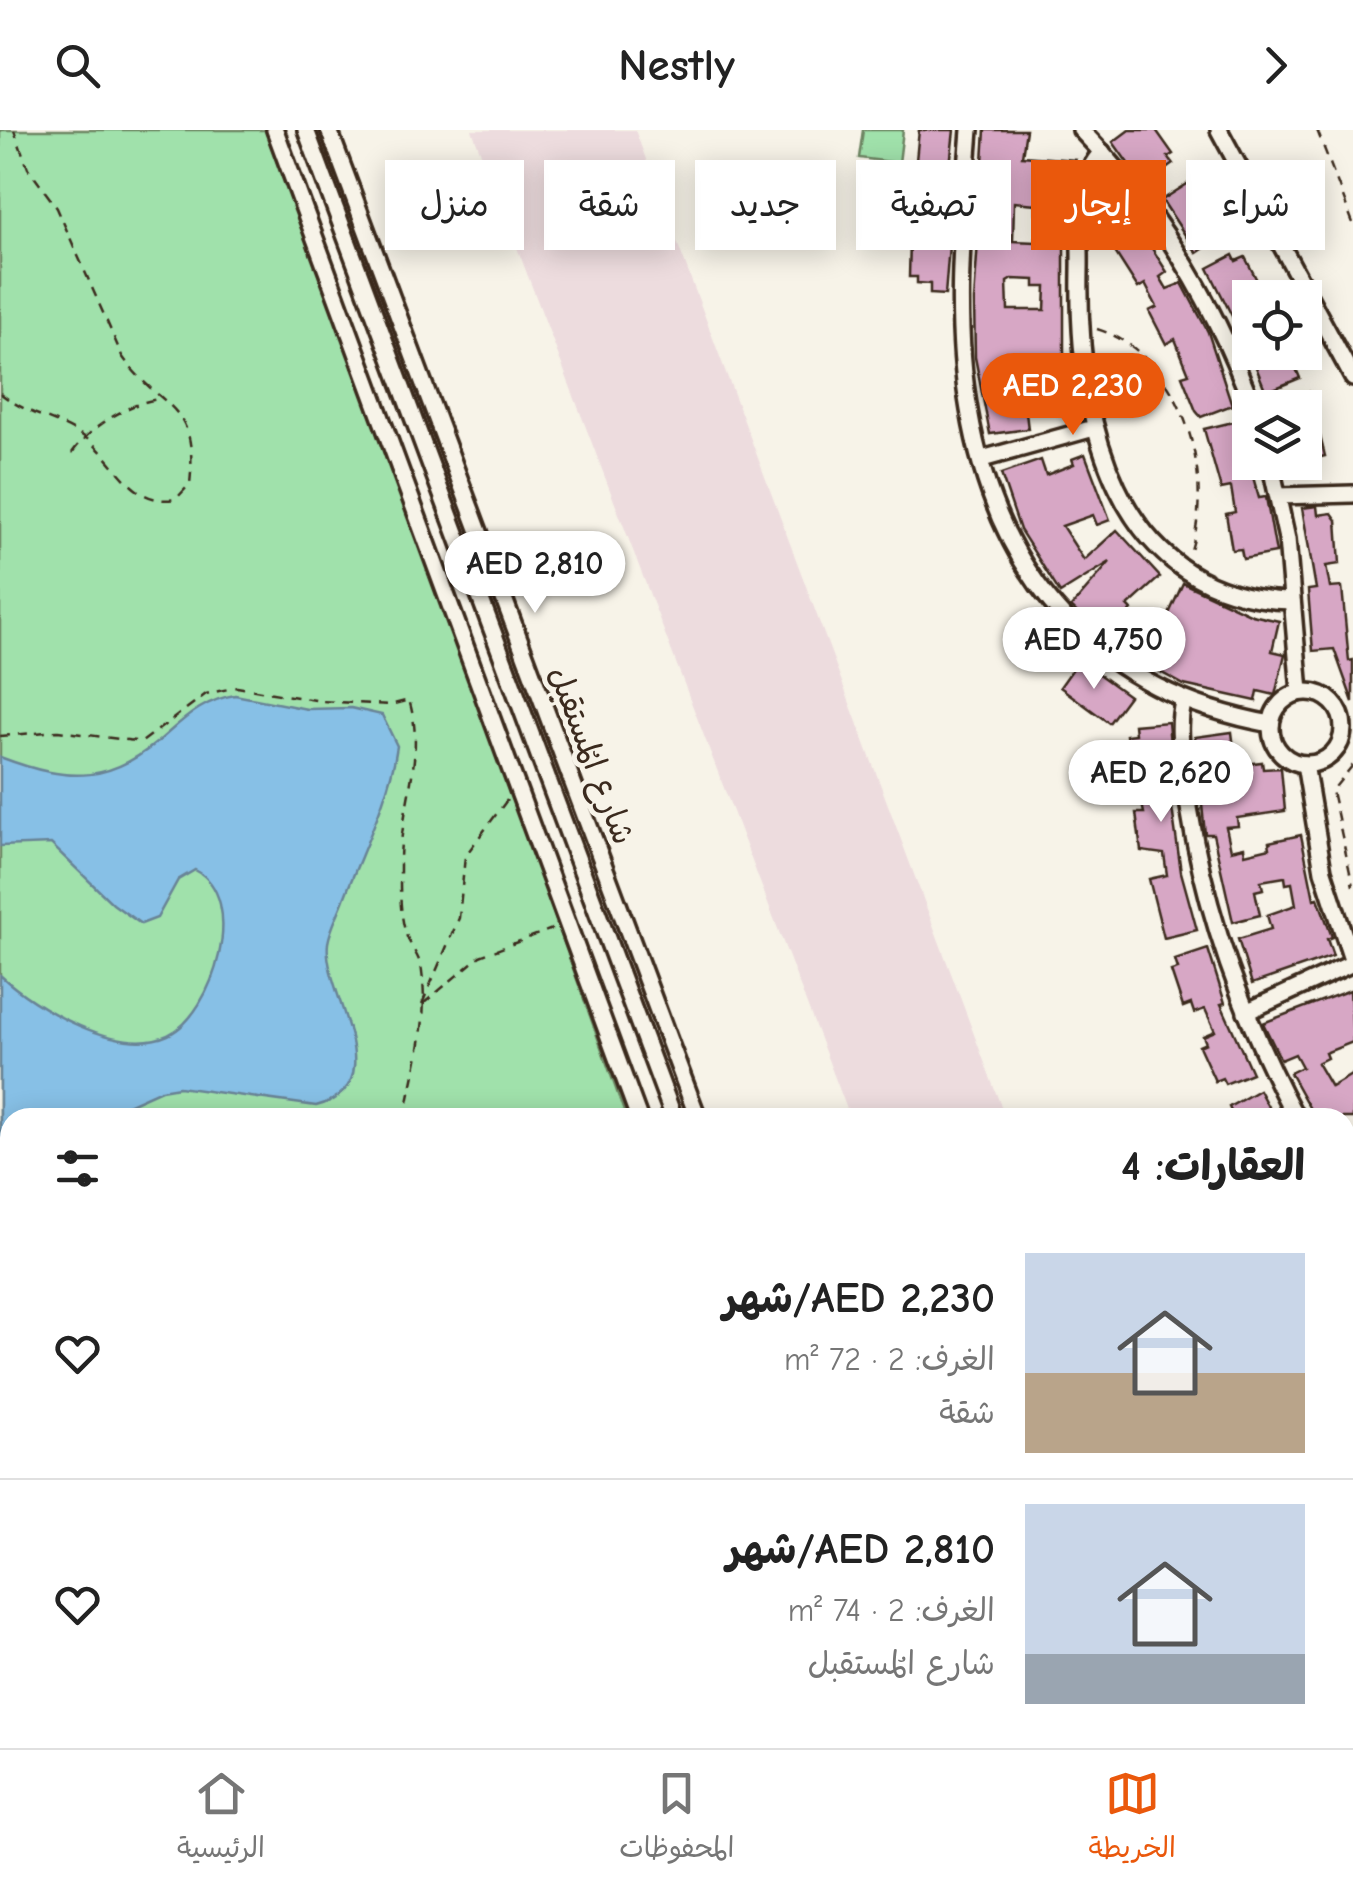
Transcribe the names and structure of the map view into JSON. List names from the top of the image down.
{
  "streets": {
    "street": ["شارع المُستقبل"]
  },
  "page": {
    "header": "Nestly",
    "chip": [
      "شراء",
      "إيجار",
      "تصفية",
      "جديد",
      "شقة",
      "منزل"
    ],
    "price": [
      "AED 2,230",
      "AED 2,810",
      "AED 4,750",
      "AED 2,620"
    ],
    "heading": "العقارات: 4",
    "list": [
      {
        "name": "AED 2,230/شهر",
        "note": "الغرف: 2 · 72 m² · شقة"
      },
      {
        "name": "AED 2,810/شهر",
        "note": "الغرف: 2 · 74 m² · شارع المُستقبل"
      }
    ],
    "tabs": ["الخريطة", "المحفوظات", "الرئيسية"]
  }
}
